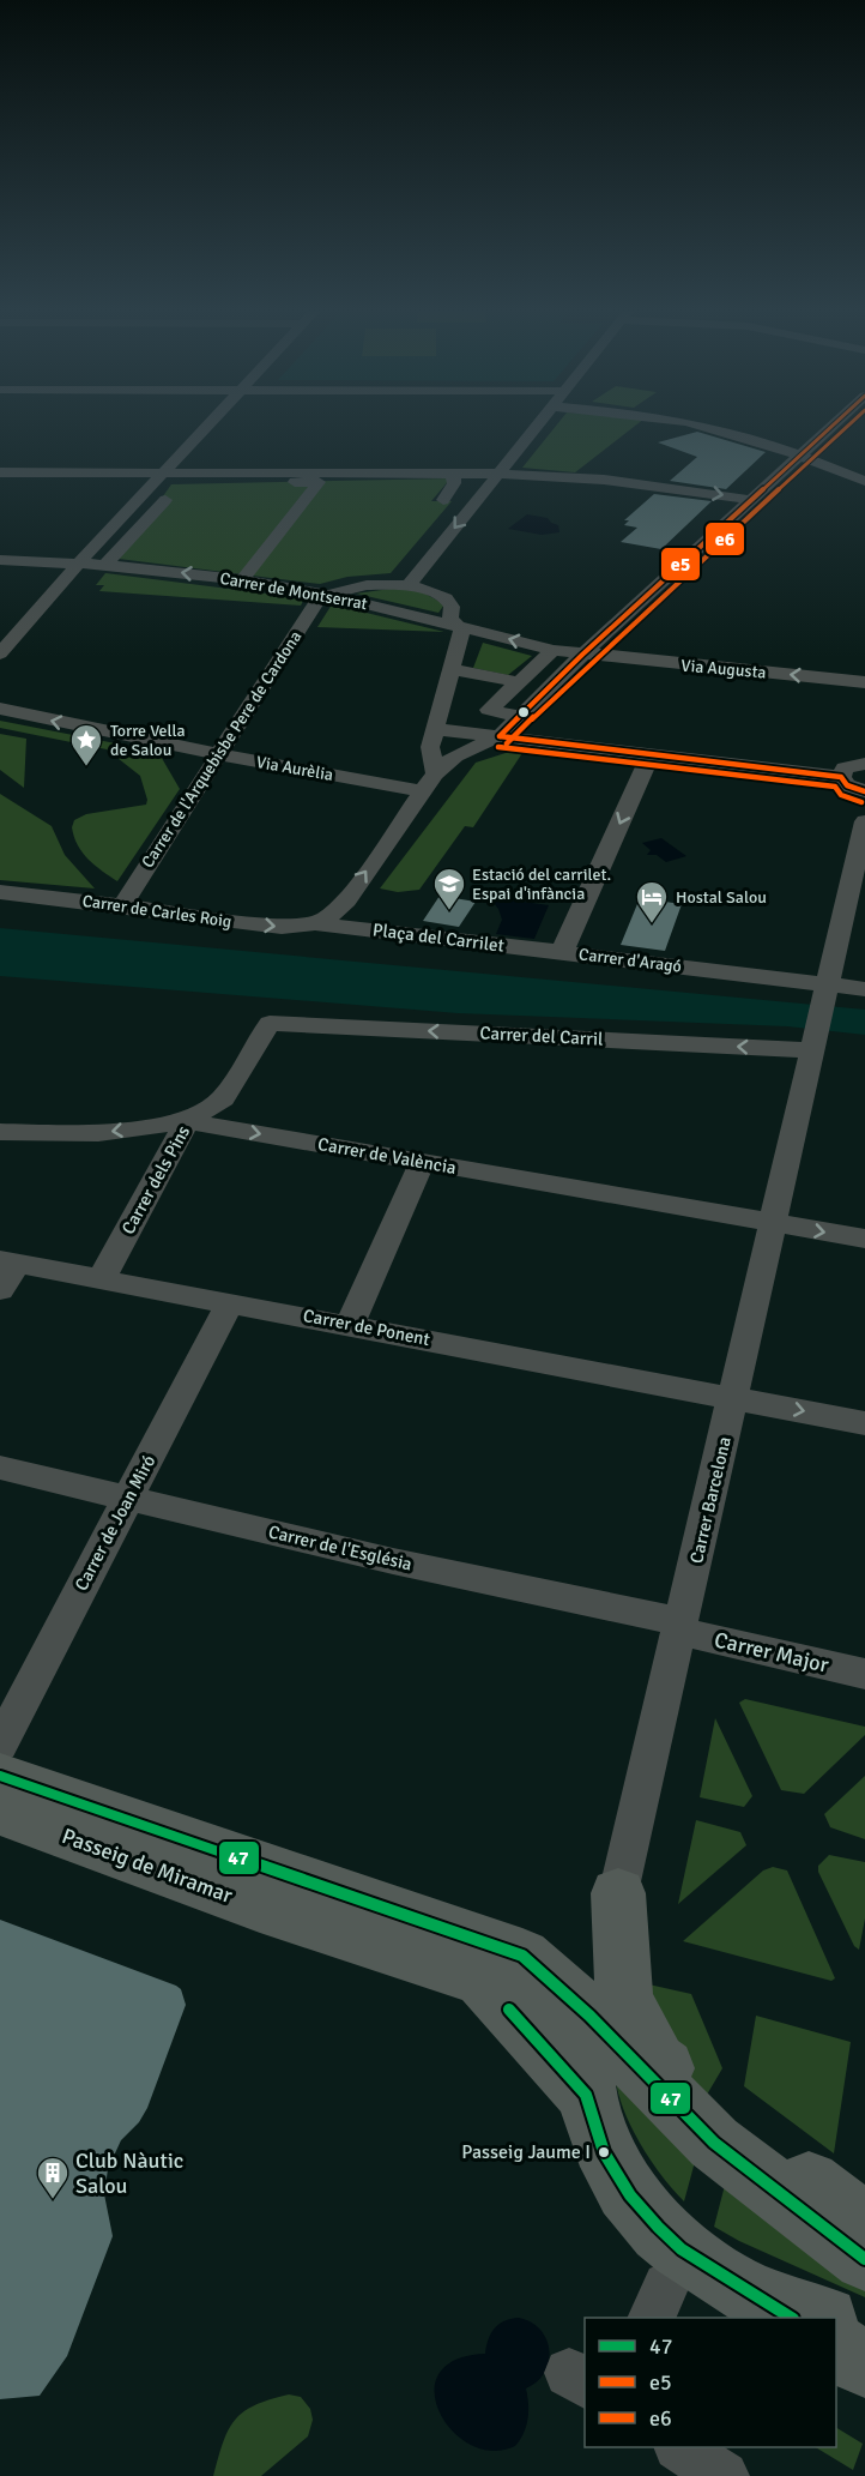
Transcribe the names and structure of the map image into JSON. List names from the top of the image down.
{
  "streets": {
    "street": [
      "Carrer de Montserrat",
      "Via Augusta",
      "Carrer de l'Arquebisbe Pere de Cardona",
      "Via Aurèlia",
      "Carrer de Carles Roig",
      "Plaça del Carrilet",
      "Carrer d'Aragó",
      "Carrer del Carril",
      "Carrer de València",
      "Carrer dels Pins",
      "Carrer de Ponent",
      "Carrer Barcelona",
      "Carrer de Joan Miró",
      "Carrer de l'Església",
      "Carrer Major",
      "Passeig de Miramar"
    ]
  },
  "crossings": [
    ["Carrer de Montserrat", "Via Augusta"],
    ["Carrer de Montserrat", "Carrer de l'Arquebisbe Pere de Cardona"],
    ["Carrer de l'Arquebisbe Pere de Cardona", "Via Aurèlia"],
    ["Carrer de l'Arquebisbe Pere de Cardona", "Carrer de Carles Roig"],
    ["Carrer de Carles Roig", "Plaça del Carrilet"],
    ["Plaça del Carrilet", "Carrer d'Aragó"],
    ["Carrer d'Aragó", "Carrer Barcelona"],
    ["Carrer del Carril", "Carrer dels Pins"],
    ["Carrer del Carril", "Carrer Barcelona"],
    ["Carrer de València", "Carrer dels Pins"],
    ["Carrer de València", "Carrer Barcelona"],
    ["Carrer dels Pins", "Carrer de Ponent"],
    ["Carrer de Ponent", "Carrer Barcelona"],
    ["Carrer de Ponent", "Carrer de Joan Miró"],
    ["Carrer Barcelona", "Carrer de l'Església"],
    ["Carrer Barcelona", "Carrer Major"],
    ["Carrer Barcelona", "Passeig de Miramar"],
    ["Carrer de Joan Miró", "Carrer de l'Església"],
    ["Carrer de l'Església", "Carrer Major"]
  ],
  "one_way": ["Carrer de Carles Roig", "Carrer del Carril"],
  "places": {
    "place": ["Torre Vella de Salou"],
    "school or university": ["Estació del carrilet. Espai d'infància"],
    "hotel": ["Hostal Salou"],
    "other": ["Passeig Jaume I"],
    "building": ["Club Nàutic Salou"]
  },
  "lines": ["transit line e5", "transit line e6", "transit line 47"],
  "legend": ["47", "e5", "e6"]
}
